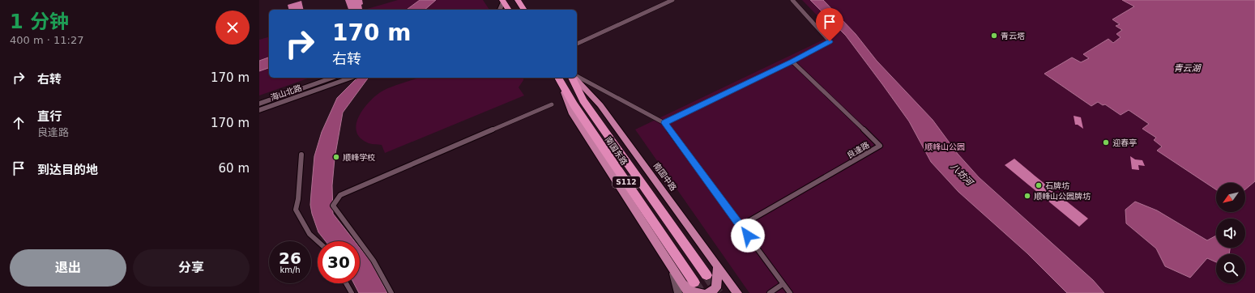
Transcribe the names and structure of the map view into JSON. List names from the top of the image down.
{
  "streets": {
    "highway": ["南国东路", "S112"],
    "main road": ["南国中路"],
    "street": ["海山北路", "良逢路"]
  },
  "crossings": [
    ["南国东路", "S112"]
  ],
  "water": ["青云湖", "八坊河"],
  "parks": ["顺峰山公园"],
  "places": [
    "青云塔",
    "迎春亭",
    "顺峰学校",
    "石牌坊",
    "顺峰山公园牌坊"
  ],
  "north": "bottom left",
  "page": {
    "heading": ["1 分钟", "400 m · 11:27"],
    "turn": ["170 m", "右转"],
    "list": [
      {
        "name": "右转",
        "value": "170 m"
      },
      {
        "name": "直行",
        "note": "良逢路",
        "value": "170 m"
      },
      {
        "name": "到达目的地",
        "value": "60 m"
      }
    ],
    "speed": "26 km/h",
    "limit": "30",
    "buttons": ["退出", "分享"]
  }
}
